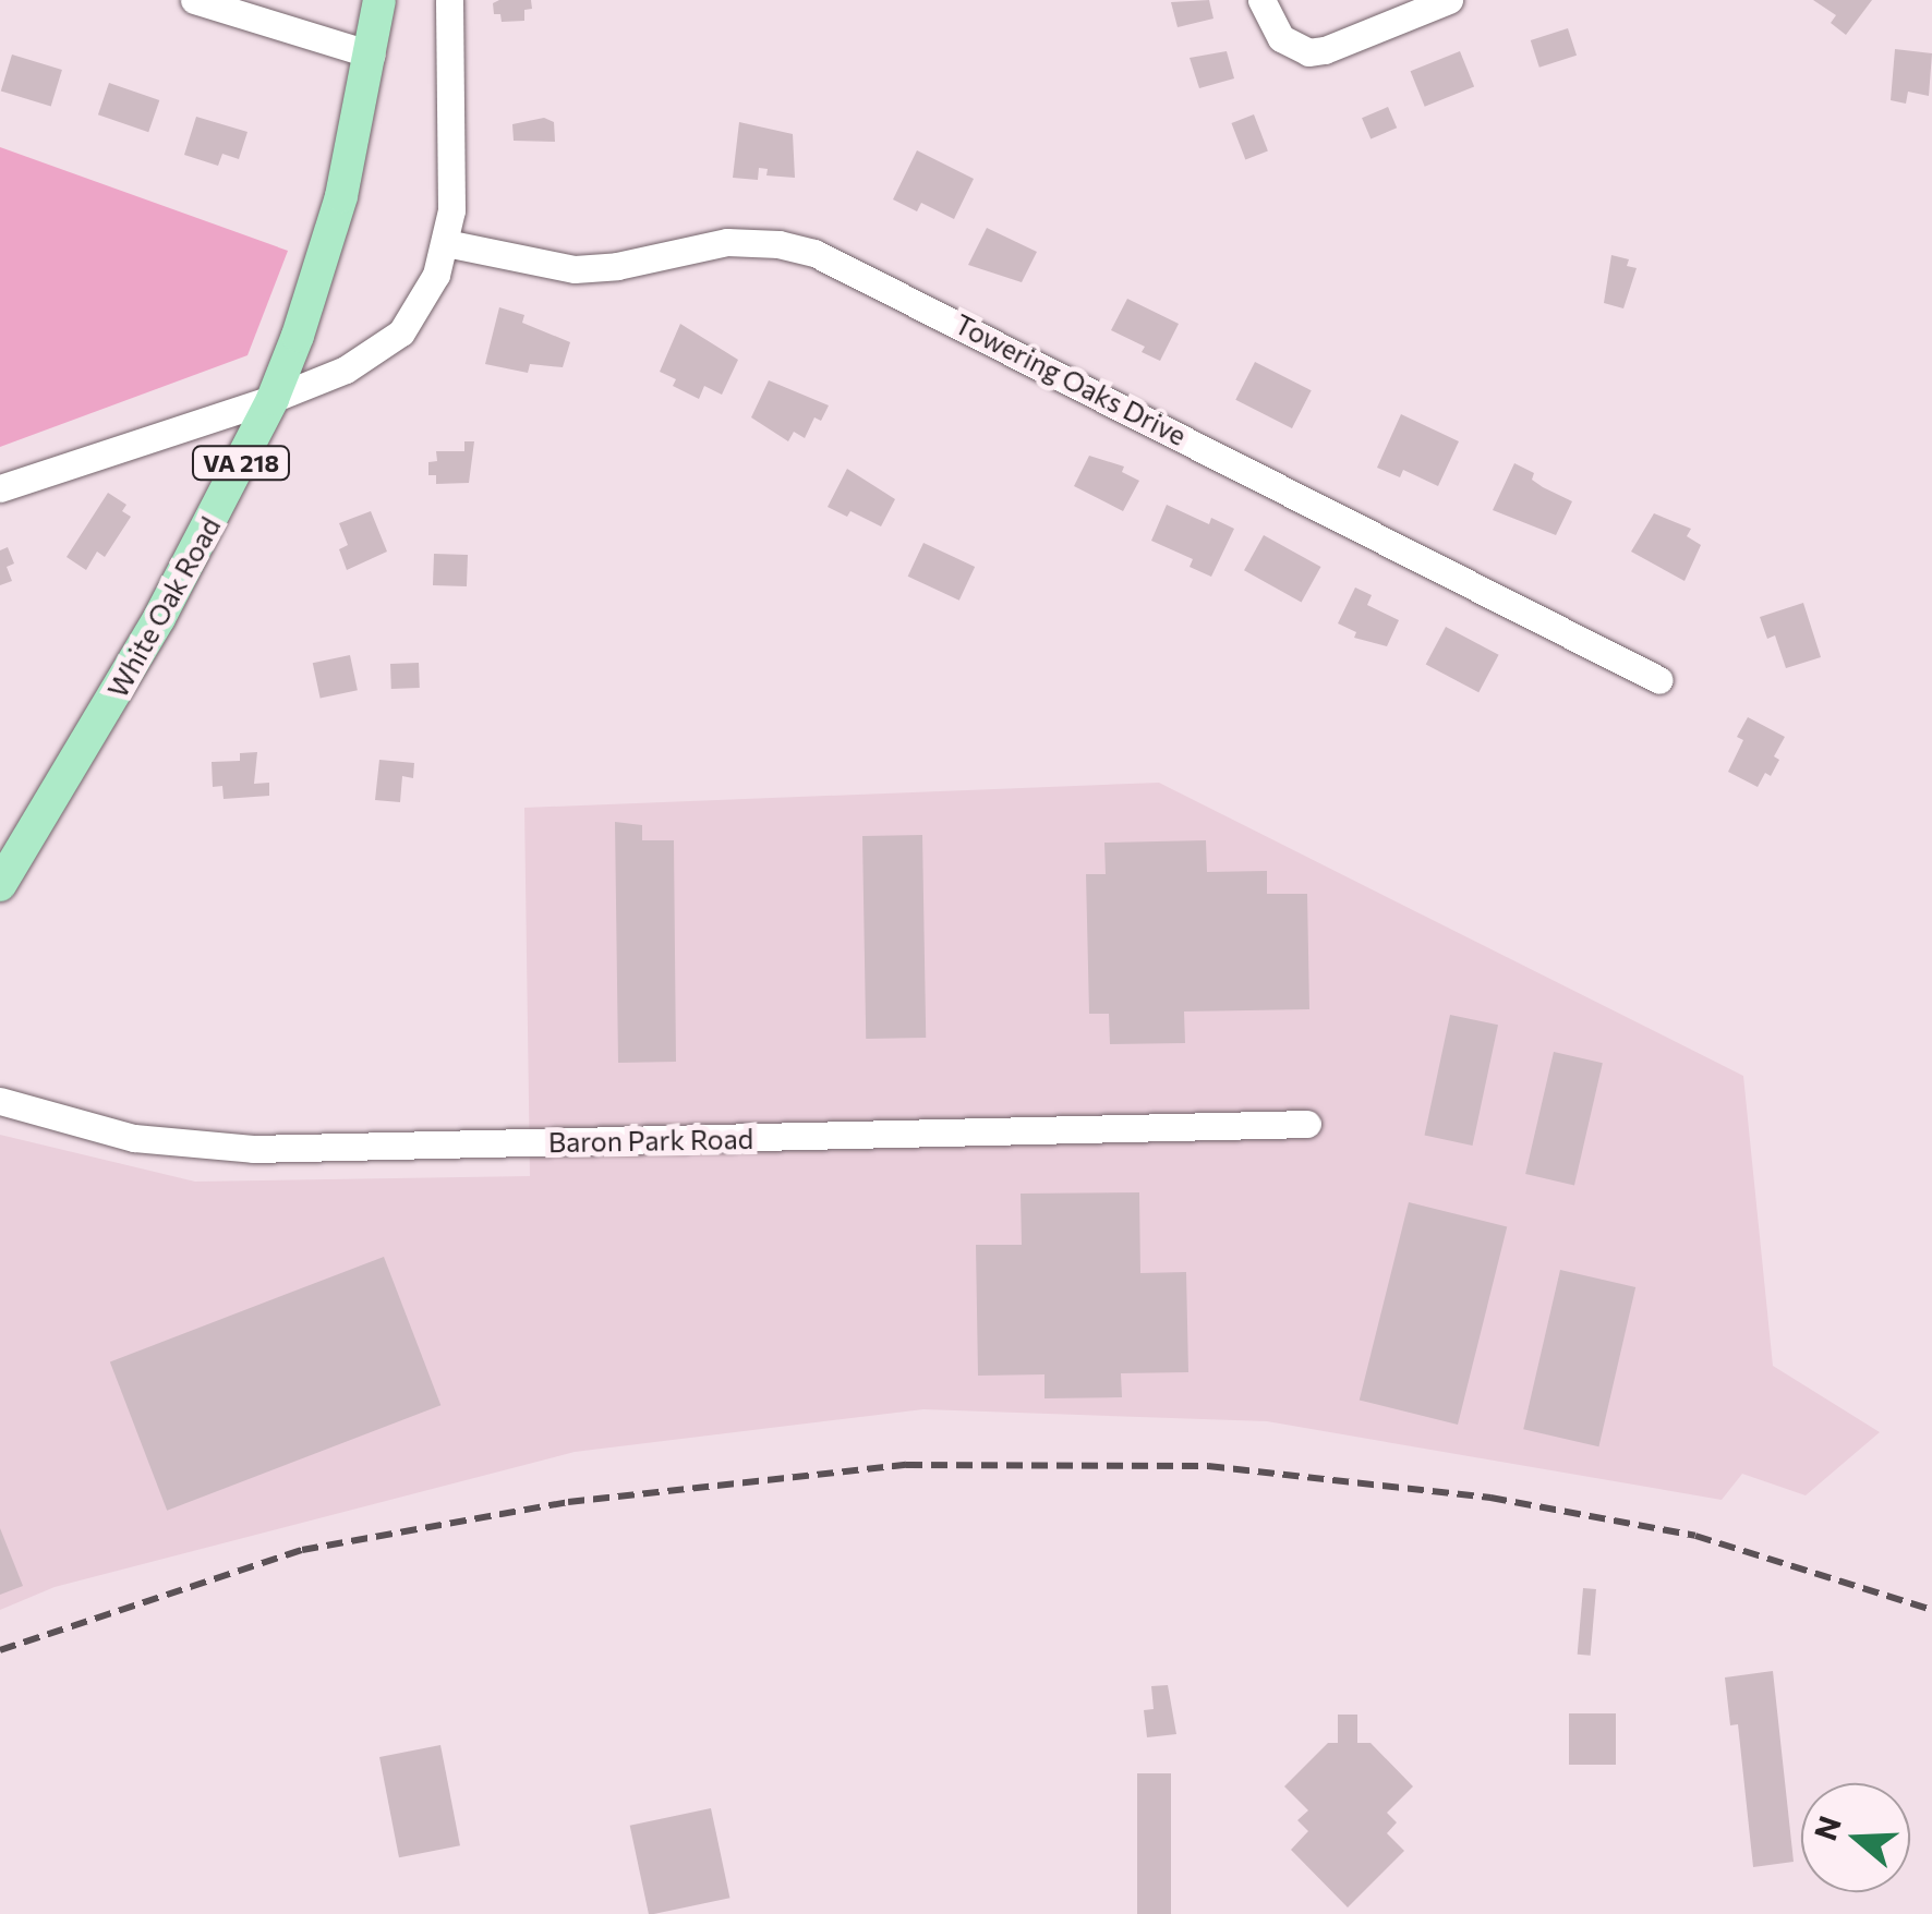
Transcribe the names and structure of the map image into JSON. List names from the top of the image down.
{
  "streets": {
    "main road": ["VA 218", "White Oak Road"],
    "street": ["Towering Oaks Drive", "Baron Park Road"]
  },
  "north": "left"
}
